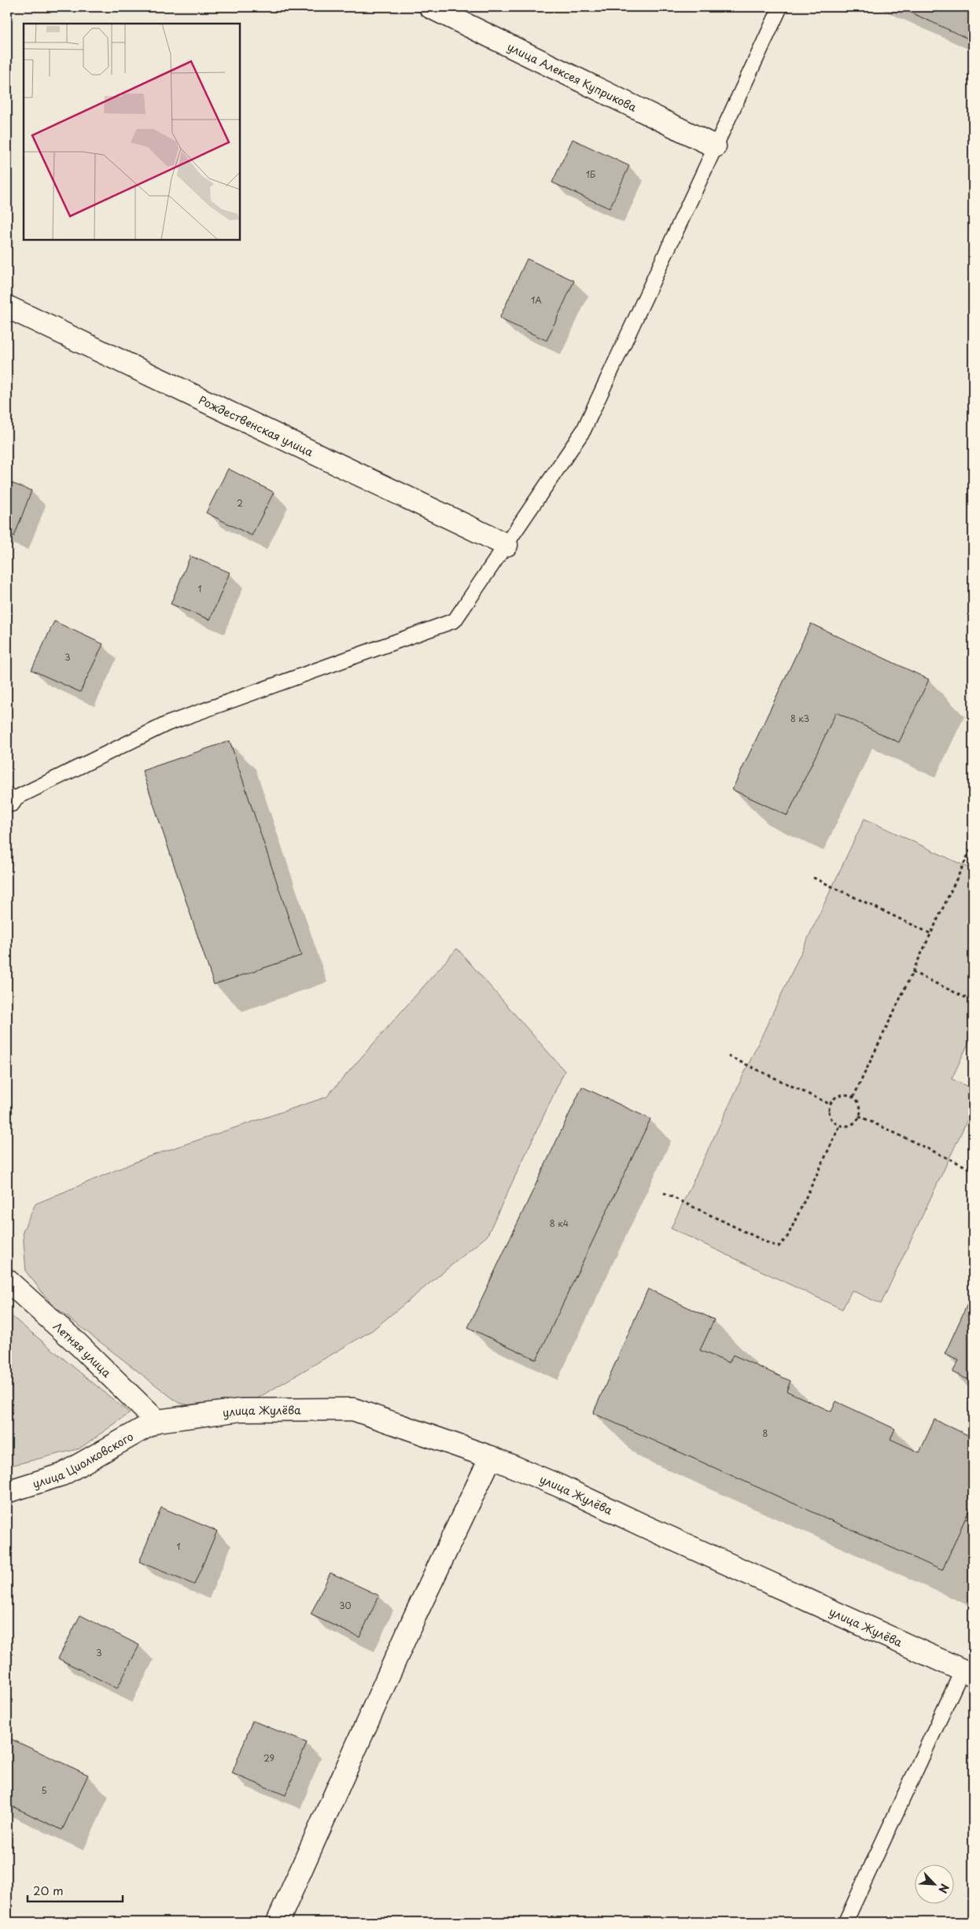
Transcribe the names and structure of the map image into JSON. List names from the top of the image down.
{
  "streets": {
    "street": [
      "улица Алексея Куприкова",
      "Рождественская улица",
      "Летняя улица",
      "улица Жулёва",
      "улица Циолковского"
    ]
  },
  "crossings": [
    ["Летняя улица", "улица Жулёва"],
    ["Летняя улица", "улица Циолковского"],
    ["улица Жулёва", "улица Циолковского"]
  ],
  "house_numbers": [
    "1Б",
    "1А",
    "2",
    "1",
    "3",
    "8 к3",
    "8 к4",
    "8",
    "1",
    "30",
    "3",
    "29",
    "5"
  ],
  "scale_bar": "20 m",
  "north": "bottom right"
}
